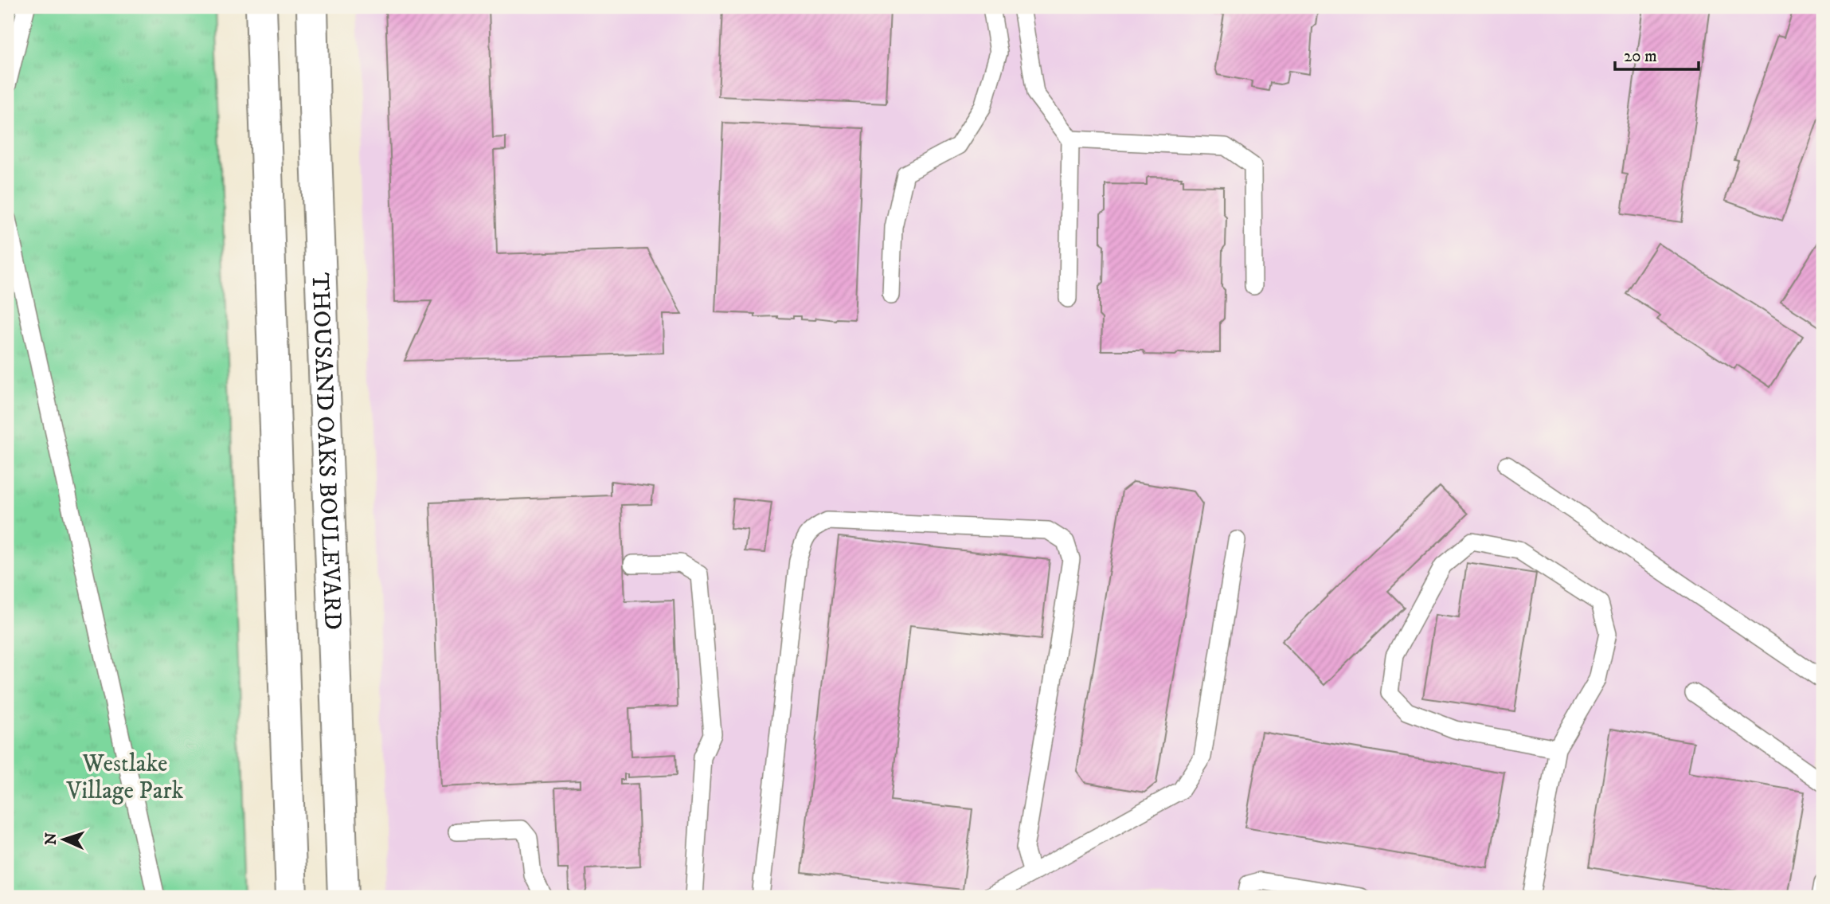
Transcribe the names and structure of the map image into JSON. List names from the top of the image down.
{
  "streets": {
    "main road": ["THOUSAND OAKS BOULEVARD"]
  },
  "parks": ["Westlake Village Park"],
  "scale_bar": "20 m",
  "north": "left"
}
